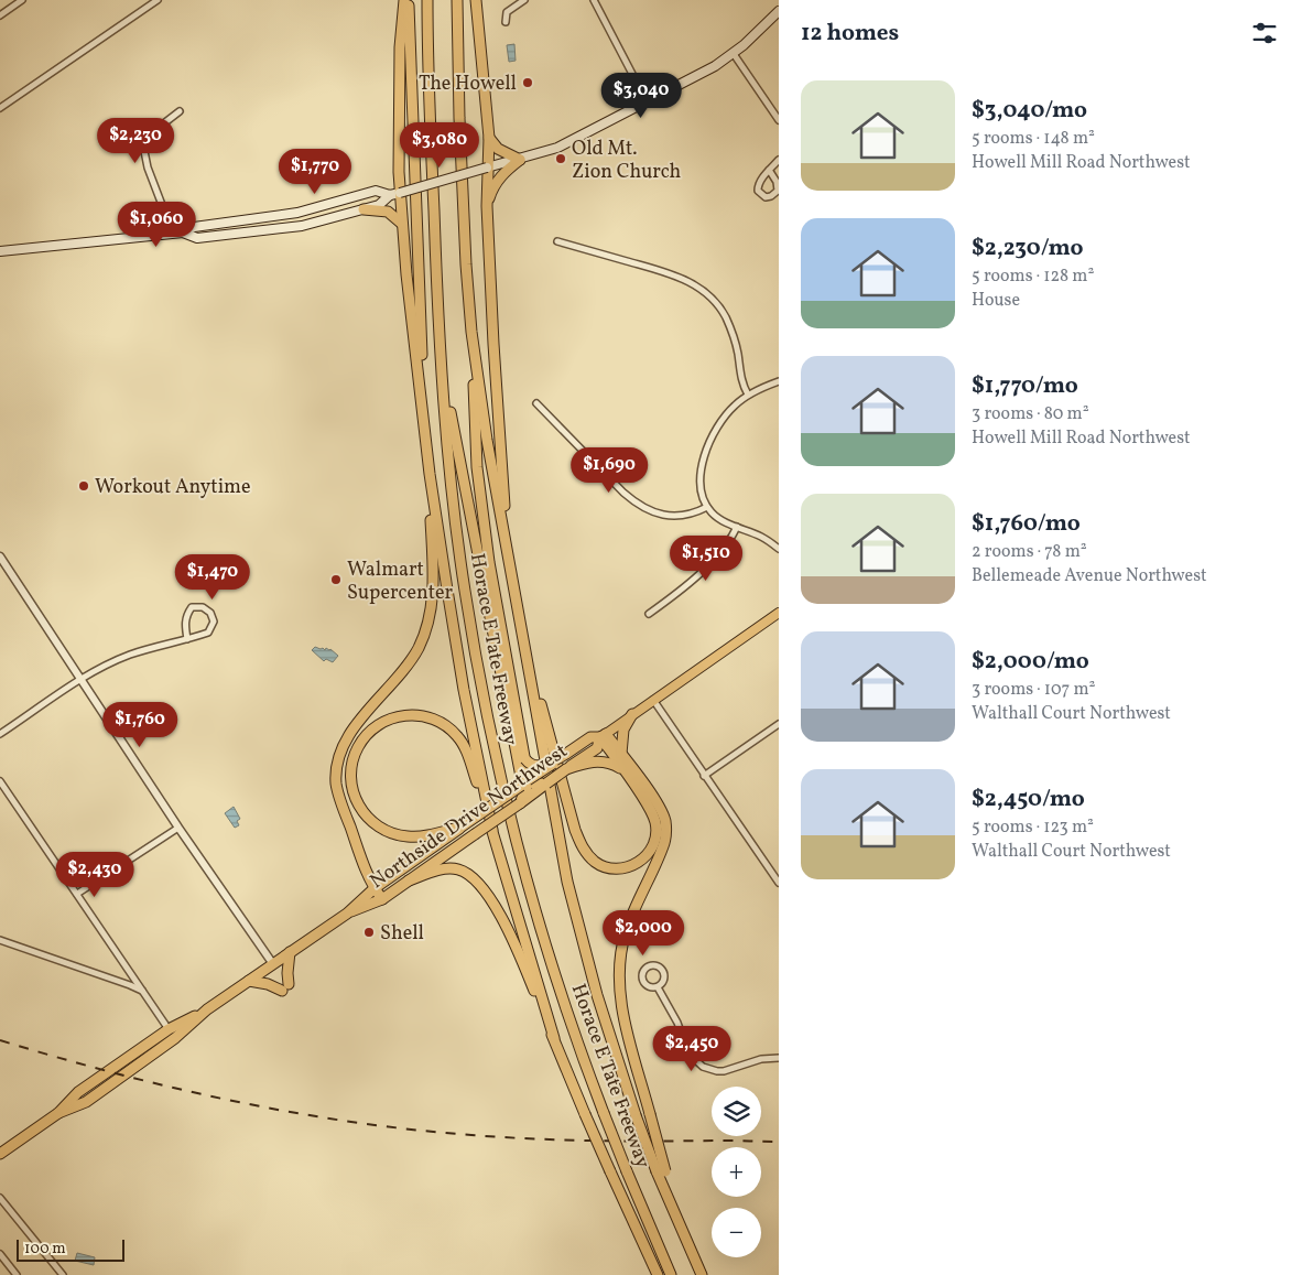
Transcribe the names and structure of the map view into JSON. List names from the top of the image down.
{
  "streets": {
    "highway": ["Horace E Tate Freeway", "Northside Drive Northwest"]
  },
  "places": [
    "The Howell",
    "Old Mt. Zion Church",
    "Workout Anytime",
    "Walmart Supercenter",
    "Shell"
  ],
  "scale_bar": "100 m",
  "page": {
    "heading": "12 homes",
    "list": [
      {
        "name": "$3,040/mo",
        "note": "5 rooms · 148 m² · Howell Mill Road Northwest"
      },
      {
        "name": "$2,230/mo",
        "note": "5 rooms · 128 m² · House"
      },
      {
        "name": "$1,770/mo",
        "note": "3 rooms · 80 m² · Howell Mill Road Northwest"
      },
      {
        "name": "$1,760/mo",
        "note": "2 rooms · 78 m² · Bellemeade Avenue Northwest"
      },
      {
        "name": "$2,000/mo",
        "note": "3 rooms · 107 m² · Walthall Court Northwest"
      },
      {
        "name": "$2,450/mo",
        "note": "5 rooms · 123 m² · Walthall Court Northwest"
      }
    ],
    "price": [
      "$3,040",
      "$2,230",
      "$3,080",
      "$1,770",
      "$1,060",
      "$1,690",
      "$1,510",
      "$1,470",
      "$1,760",
      "$2,430",
      "$2,000",
      "$2,450"
    ],
    "map_buttons": ["+", "−"],
    "scale": "100 m"
  }
}
